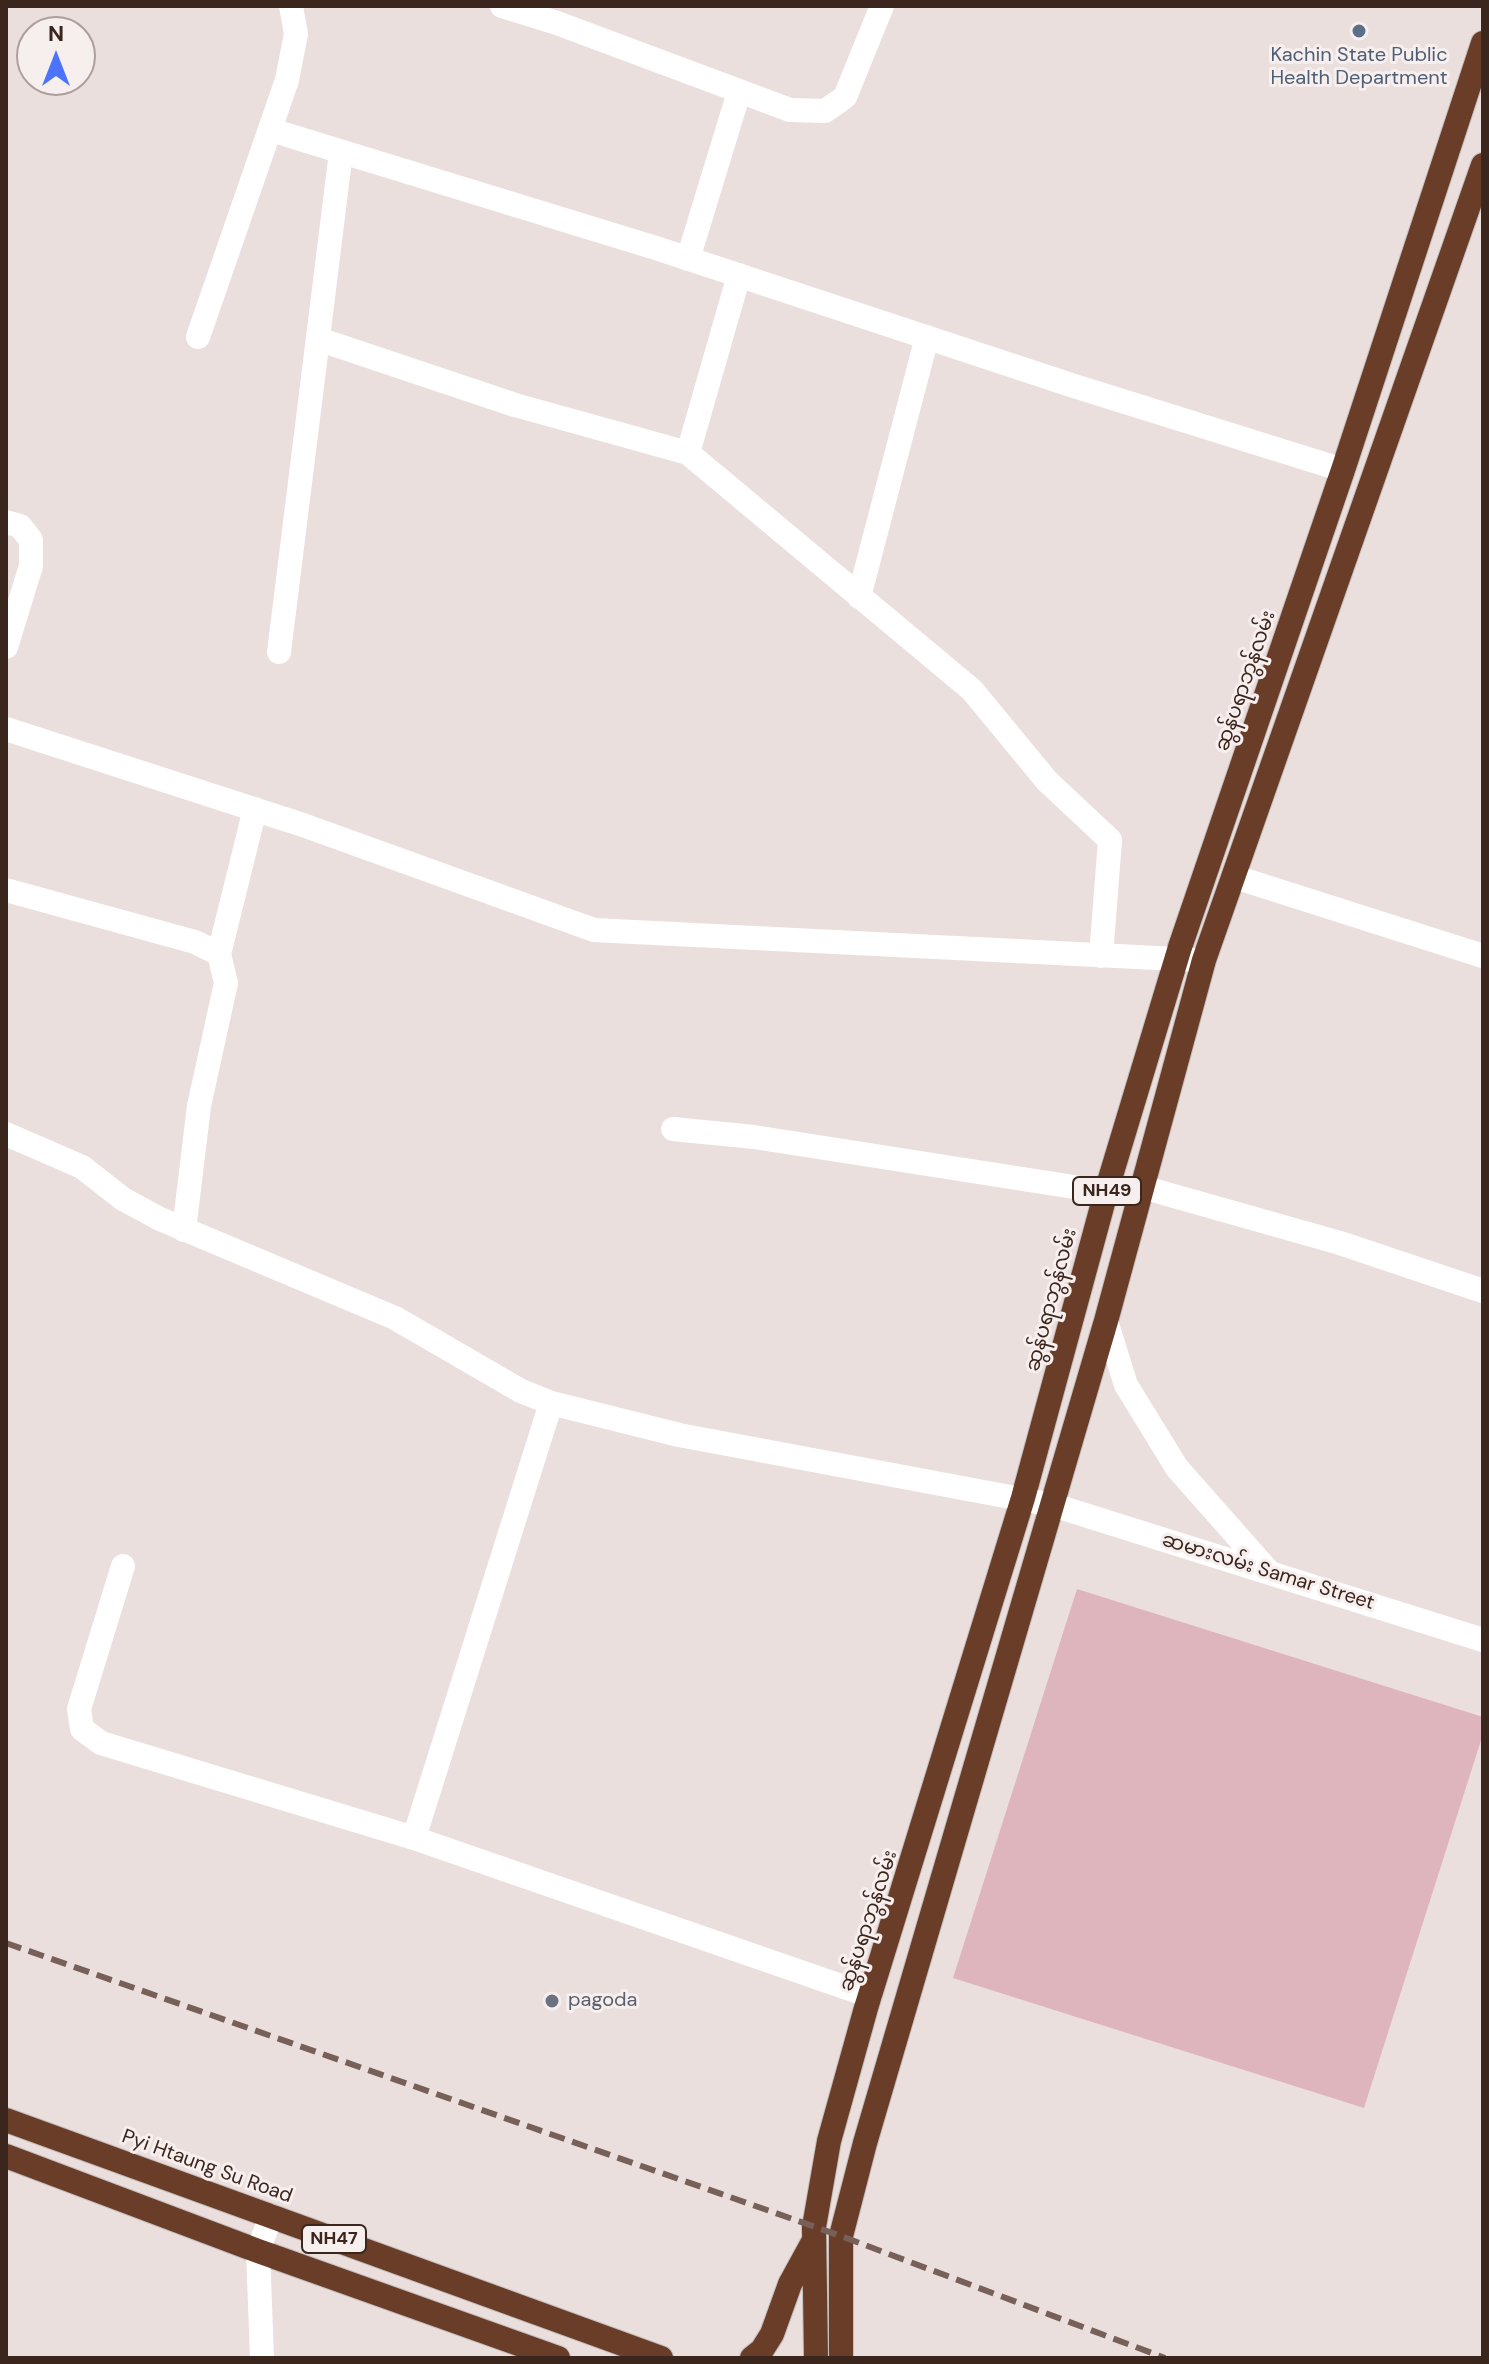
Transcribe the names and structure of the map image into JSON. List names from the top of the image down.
{
  "streets": {
    "highway": [
      "ဆွန်ပရာဘွန်လမ်း",
      "NH49",
      "Pyi Htaung Su Road",
      "NH47"
    ],
    "street": ["ဆမားလမ်း Samar Street"]
  },
  "crossings": [
    ["ဆွန်ပရာဘွန်လမ်း", "ဆမားလမ်း Samar Street"],
    ["NH49", "ဆမားလမ်း Samar Street"]
  ],
  "places": ["Kachin State Public Health Department", "pagoda"],
  "north": "top"
}
